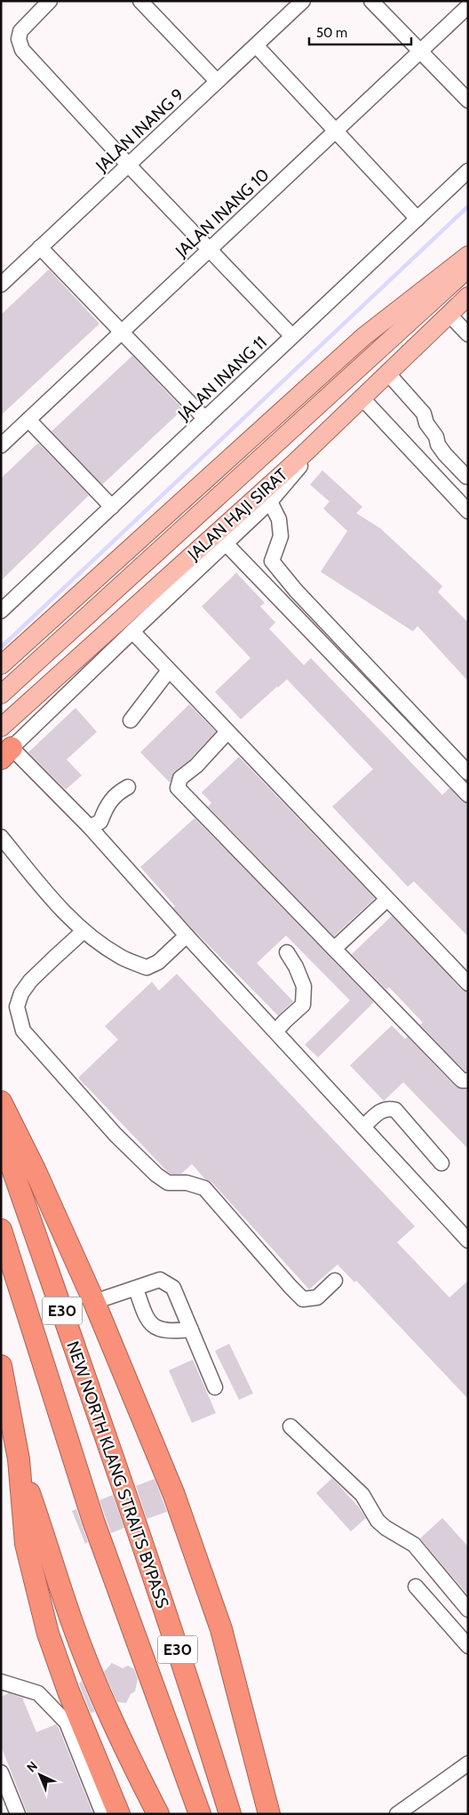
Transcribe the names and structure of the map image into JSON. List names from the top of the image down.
{
  "streets": {
    "highway": ["E30", "NEW NORTH KLANG STRAITS BYPASS"],
    "main road": ["JALAN HAJI SIRAT"],
    "street": ["JALAN INANG 9", "JALAN INANG 10", "JALAN INANG 11"]
  },
  "scale_bar": "50 m",
  "north": "top left"
}
